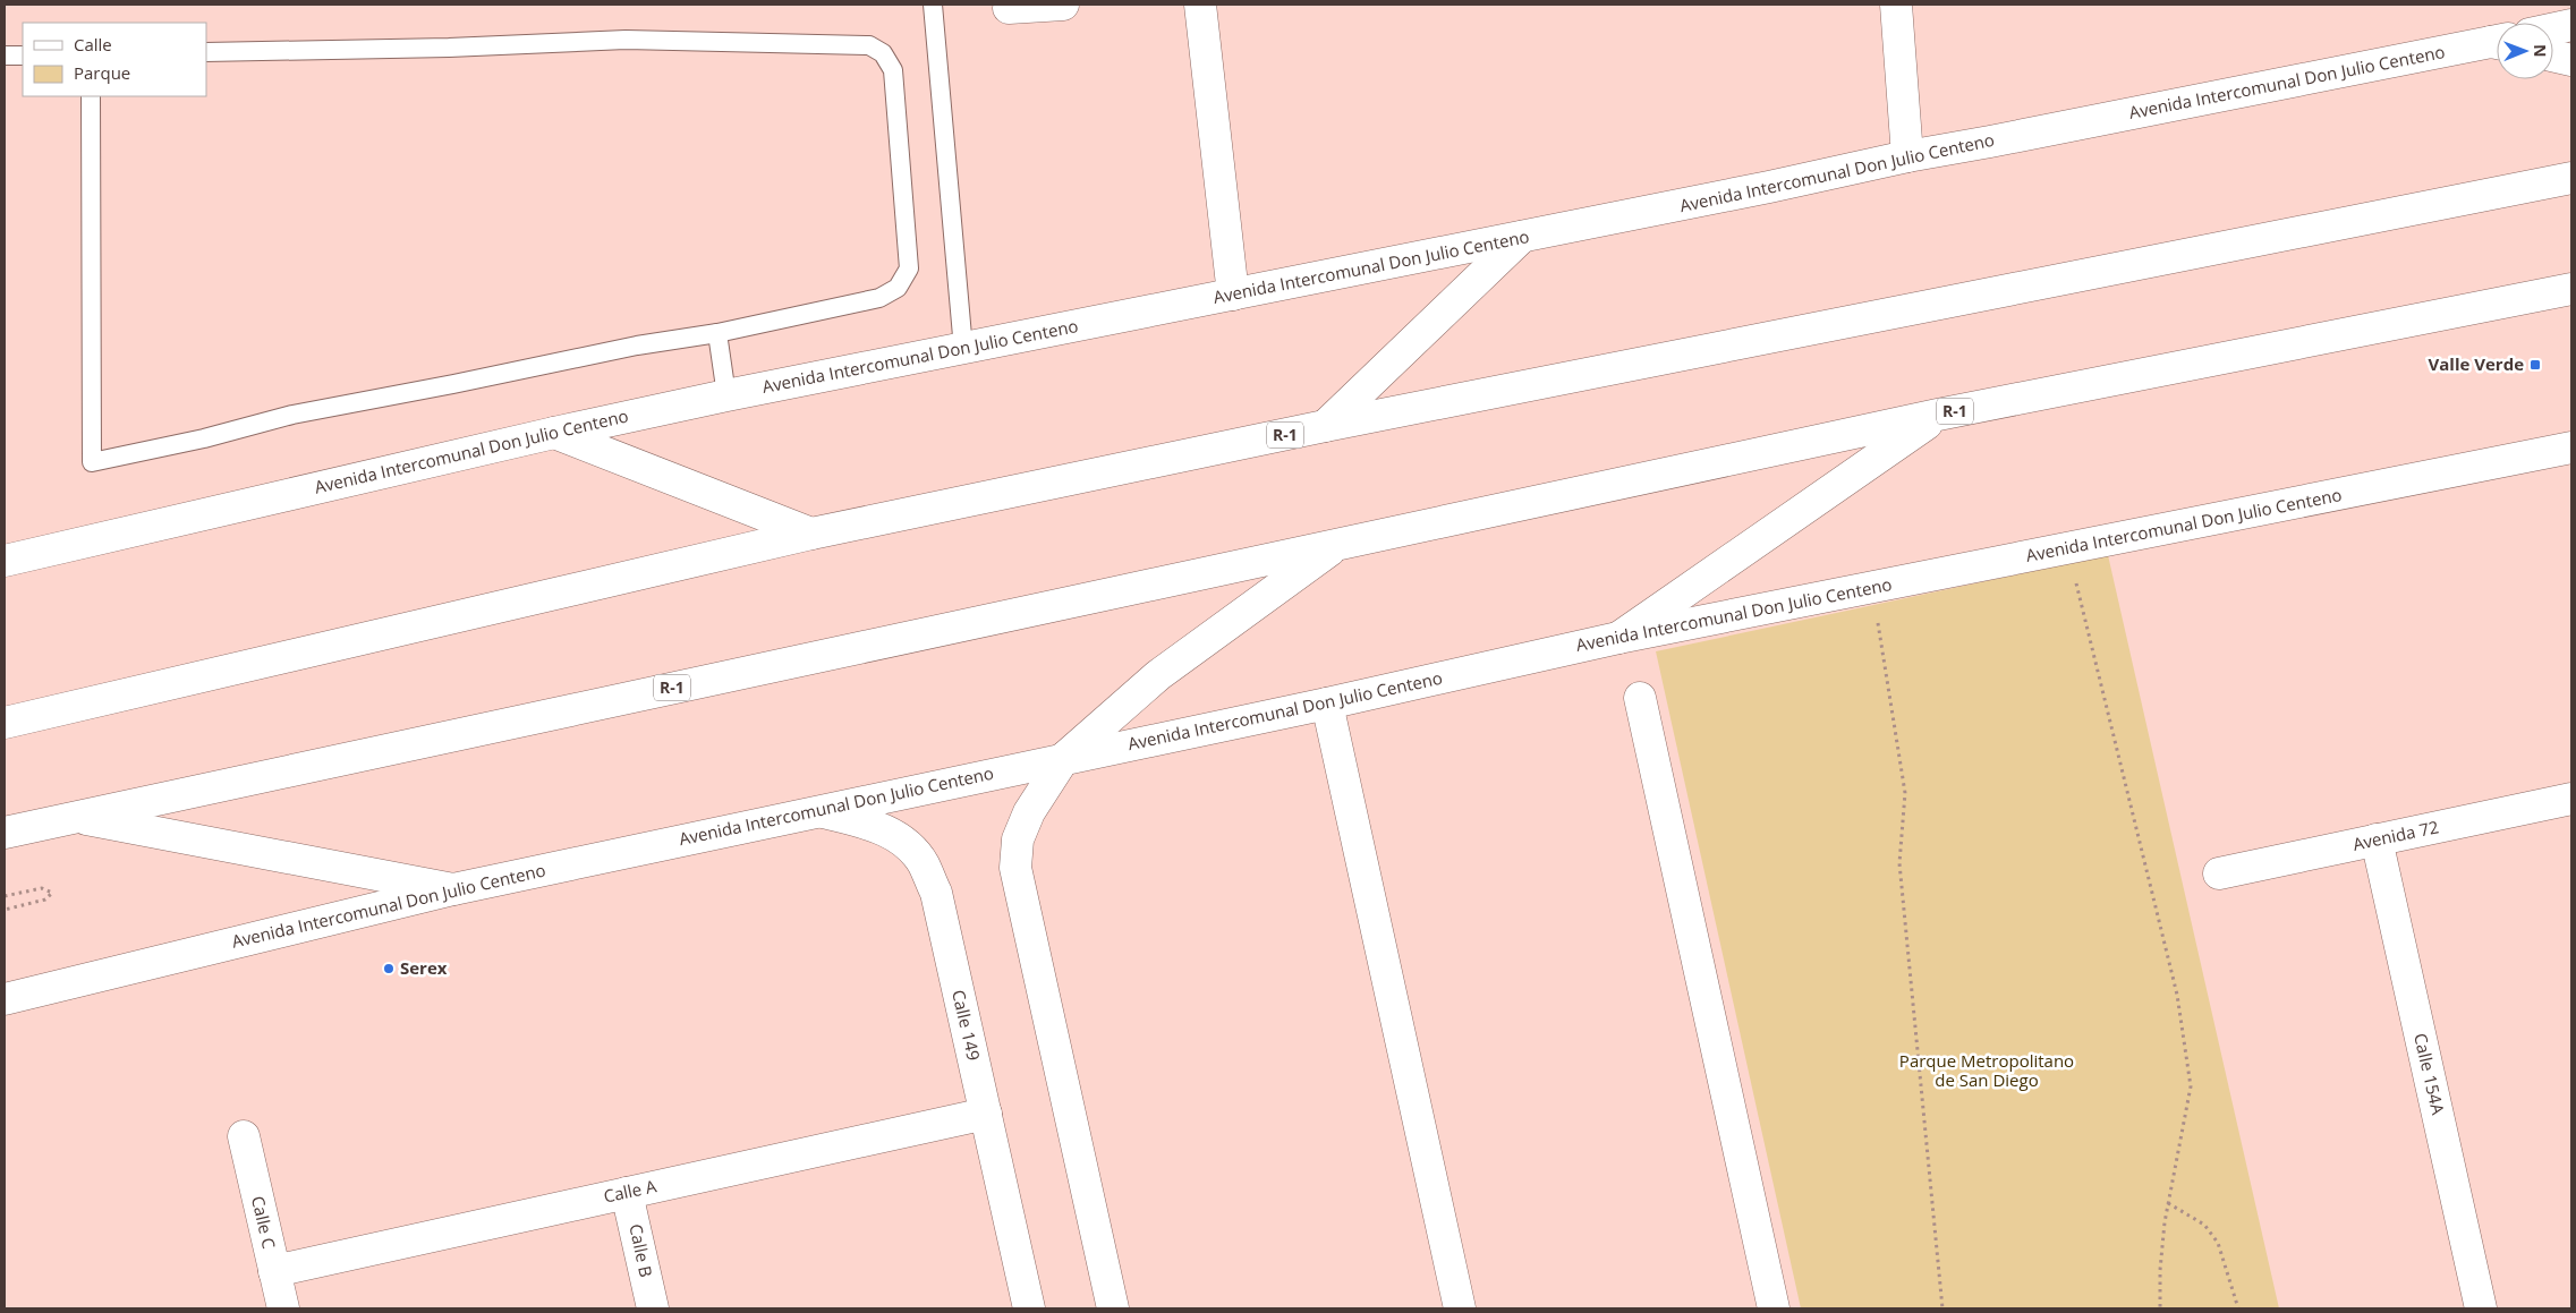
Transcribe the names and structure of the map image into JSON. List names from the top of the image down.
{
  "streets": {
    "street": [
      "Avenida Intercomunal Don Julio Centeno",
      "R-1",
      "Avenida 72",
      "Calle 149",
      "Calle 154A",
      "Calle A",
      "Calle C",
      "Calle B"
    ]
  },
  "crossings": [
    ["Avenida Intercomunal Don Julio Centeno", "Calle 149"],
    ["Avenida 72", "Calle 154A"],
    ["Calle 149", "Calle A"],
    ["Calle A", "Calle C"],
    ["Calle A", "Calle B"]
  ],
  "parks": ["Parque Metropolitano de San Diego"],
  "places": {
    "transit": ["Valle Verde"],
    "other": ["Serex"]
  },
  "legend": ["Calle", "Parque"],
  "north": "right"
}
